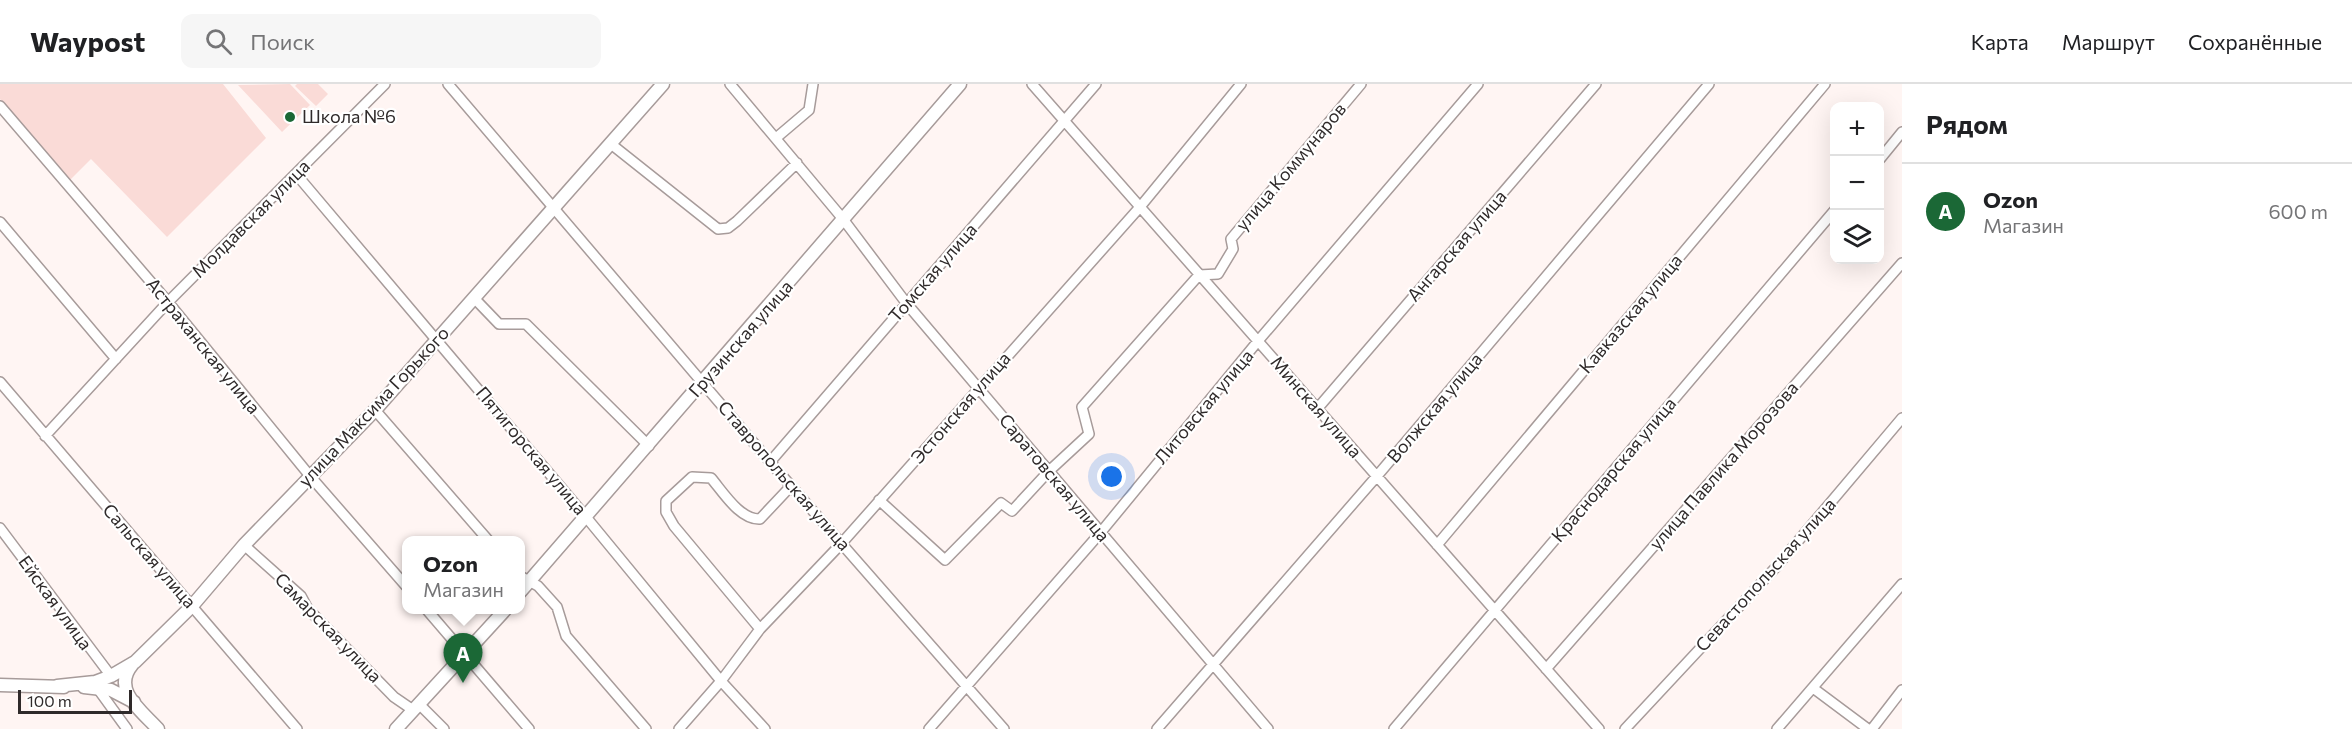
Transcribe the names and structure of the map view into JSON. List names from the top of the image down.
{
  "streets": {
    "main road": ["Грузинская улица", "улица Максима Горького"],
    "street": [
      "улица Коммунаров",
      "Молдавская улица",
      "Ангарская улица",
      "Томская улица",
      "Кавказская улица",
      "Астраханская улица",
      "Литовская улица",
      "Минская улица",
      "Эстонская улица",
      "Волжская улица",
      "Пятигорская улица",
      "улица Павлика Морозова",
      "Краснодарская улица",
      "Ставропольская улица",
      "Саратовская улица",
      "Сальская улица",
      "Севастопольская улица",
      "Ейская улица",
      "Самарская улица"
    ]
  },
  "crossings": [
    ["улица Коммунаров", "Минская улица"],
    ["улица Коммунаров", "Эстонская улица"],
    ["улица Коммунаров", "Саратовская улица"],
    ["Молдавская улица", "Астраханская улица"],
    ["Молдавская улица", "Пятигорская улица"],
    ["Молдавская улица", "Сальская улица"],
    ["Ангарская улица", "Минская улица"],
    ["Томская улица", "Минская улица"],
    ["Томская улица", "Ставропольская улица"],
    ["Томская улица", "Саратовская улица"],
    ["Кавказская улица", "Минская улица"],
    ["Грузинская улица", "Пятигорская улица"],
    ["Грузинская улица", "Ставропольская улица"],
    ["Грузинская улица", "Саратовская улица"],
    ["Астраханская улица", "улица Максима Горького"],
    ["улица Максима Горького", "Пятигорская улица"],
    ["улица Максима Горького", "Ставропольская улица"],
    ["улица Максима Горького", "Сальская улица"],
    ["улица Максима Горького", "Ейская улица"],
    ["улица Максима Горького", "Самарская улица"],
    ["Литовская улица", "Минская улица"],
    ["Литовская улица", "Ставропольская улица"],
    ["Литовская улица", "Саратовская улица"],
    ["Минская улица", "Эстонская улица"],
    ["Минская улица", "Волжская улица"],
    ["Минская улица", "улица Павлика Морозова"],
    ["Минская улица", "Краснодарская улица"],
    ["Эстонская улица", "Пятигорская улица"],
    ["Эстонская улица", "Ставропольская улица"],
    ["Эстонская улица", "Саратовская улица"],
    ["Волжская улица", "Саратовская улица"]
  ],
  "places": ["Школа №6"],
  "scale_bar": "100 m",
  "page": {
    "header": "Waypost",
    "search": "Поиск",
    "nav": ["Карта", "Маршрут", "Сохранённые"],
    "heading": "Рядом",
    "map_buttons": ["+", "−"],
    "list": [
      {
        "mark": "A",
        "name": "Ozon",
        "note": "Магазин",
        "value": "600 m"
      }
    ],
    "popup": ["Ozon", "Магазин"],
    "pins": "A",
    "scale": "100 m"
  }
}
